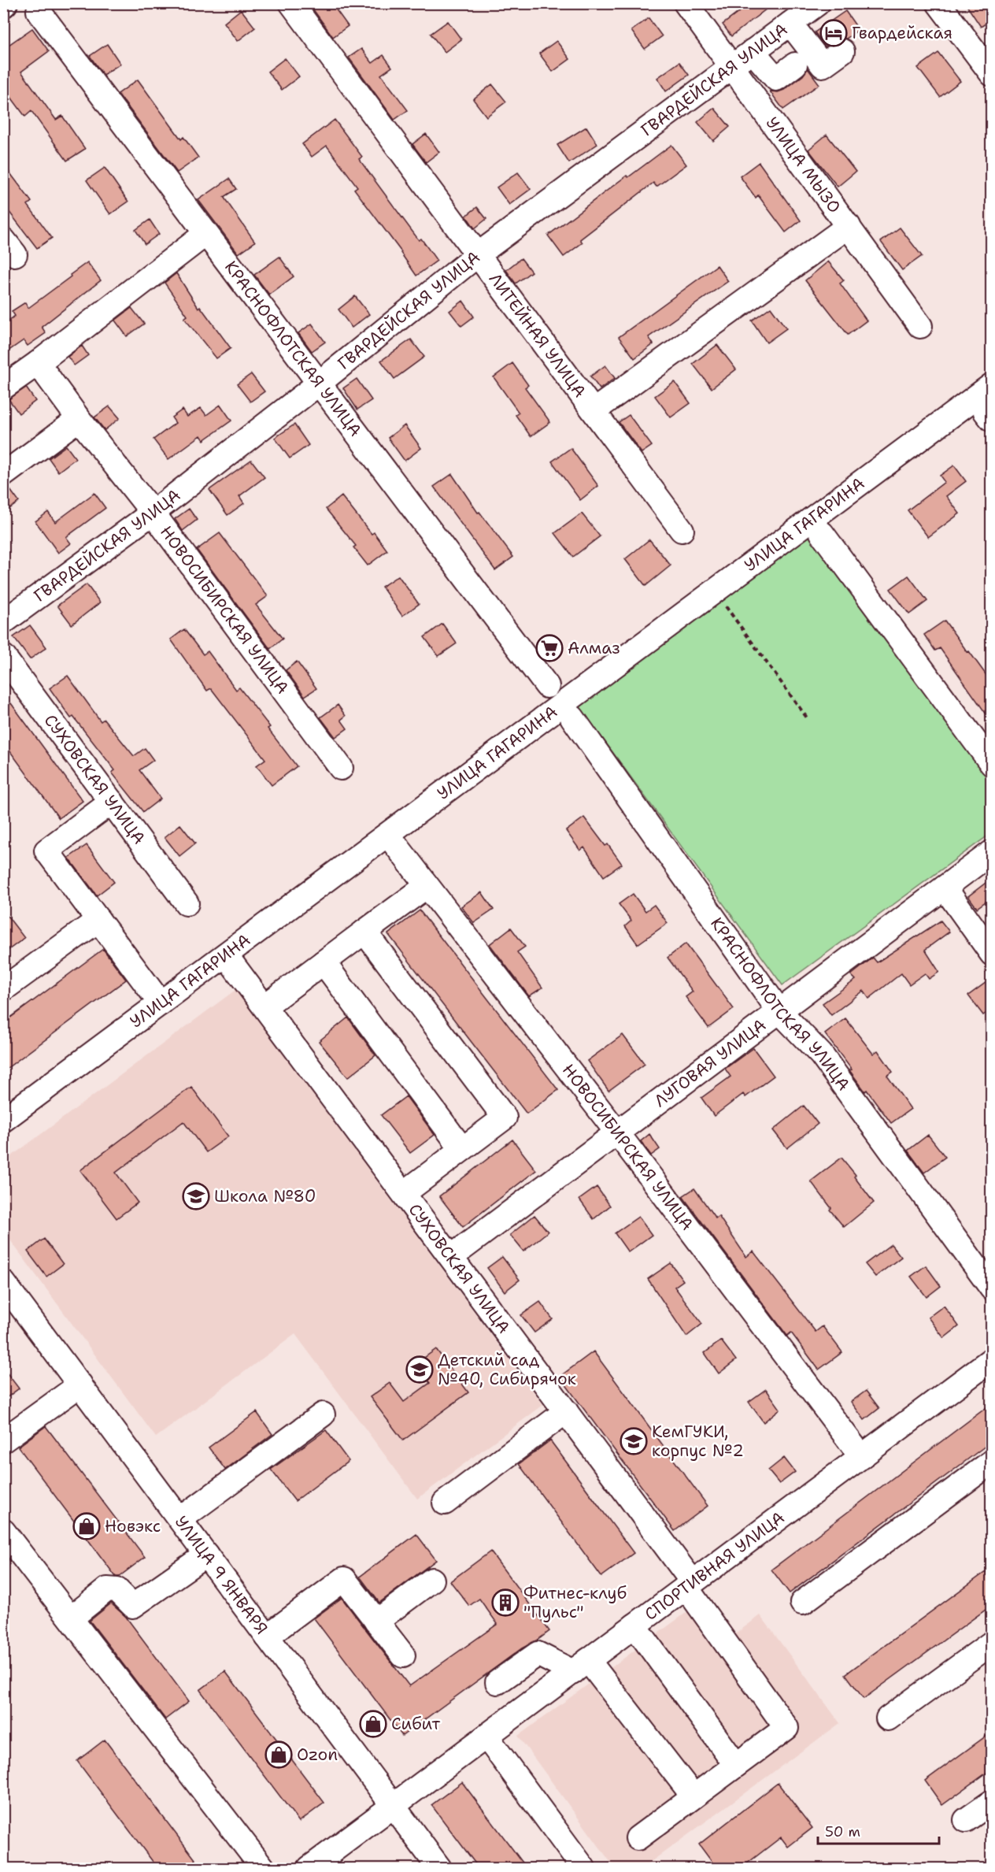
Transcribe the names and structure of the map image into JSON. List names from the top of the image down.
{
  "streets": {
    "street": [
      "ГВАРДЕЙСКАЯ УЛИЦА",
      "УЛИЦА МЫЗО",
      "ЛИТЕЙНАЯ УЛИЦА",
      "КРАСНОФЛОТСКАЯ УЛИЦА",
      "УЛИЦА ГАГАРИНА",
      "НОВОСИБИРСКАЯ УЛИЦА",
      "СУХОВСКАЯ УЛИЦА",
      "ЛУГОВАЯ УЛИЦА",
      "СПОРТИВНАЯ УЛИЦА",
      "УЛИЦА 9 ЯНВАРЯ"
    ]
  },
  "crossings": [
    ["ГВАРДЕЙСКАЯ УЛИЦА", "УЛИЦА МЫЗО"],
    ["ГВАРДЕЙСКАЯ УЛИЦА", "ЛИТЕЙНАЯ УЛИЦА"],
    ["ГВАРДЕЙСКАЯ УЛИЦА", "КРАСНОФЛОТСКАЯ УЛИЦА"],
    ["ГВАРДЕЙСКАЯ УЛИЦА", "НОВОСИБИРСКАЯ УЛИЦА"],
    ["КРАСНОФЛОТСКАЯ УЛИЦА", "ЛУГОВАЯ УЛИЦА"],
    ["УЛИЦА ГАГАРИНА", "СУХОВСКАЯ УЛИЦА"],
    ["НОВОСИБИРСКАЯ УЛИЦА", "ЛУГОВАЯ УЛИЦА"],
    ["НОВОСИБИРСКАЯ УЛИЦА", "СПОРТИВНАЯ УЛИЦА"],
    ["СУХОВСКАЯ УЛИЦА", "ЛУГОВАЯ УЛИЦА"],
    ["СУХОВСКАЯ УЛИЦА", "СПОРТИВНАЯ УЛИЦА"],
    ["СПОРТИВНАЯ УЛИЦА", "УЛИЦА 9 ЯНВАРЯ"]
  ],
  "places": {
    "hotel": ["Гвардейская"],
    "supermarket": ["Алмаз"],
    "school or university": ["Школа №80", "Детский сад №40, Сибирячок", "КемГУКИ, корпус №2"],
    "shop": ["Новэкс", "Сибит", "Ozon"],
    "building": ["Фитнес-клуб \"Пульс\""]
  },
  "scale_bar": "50 m"
}
